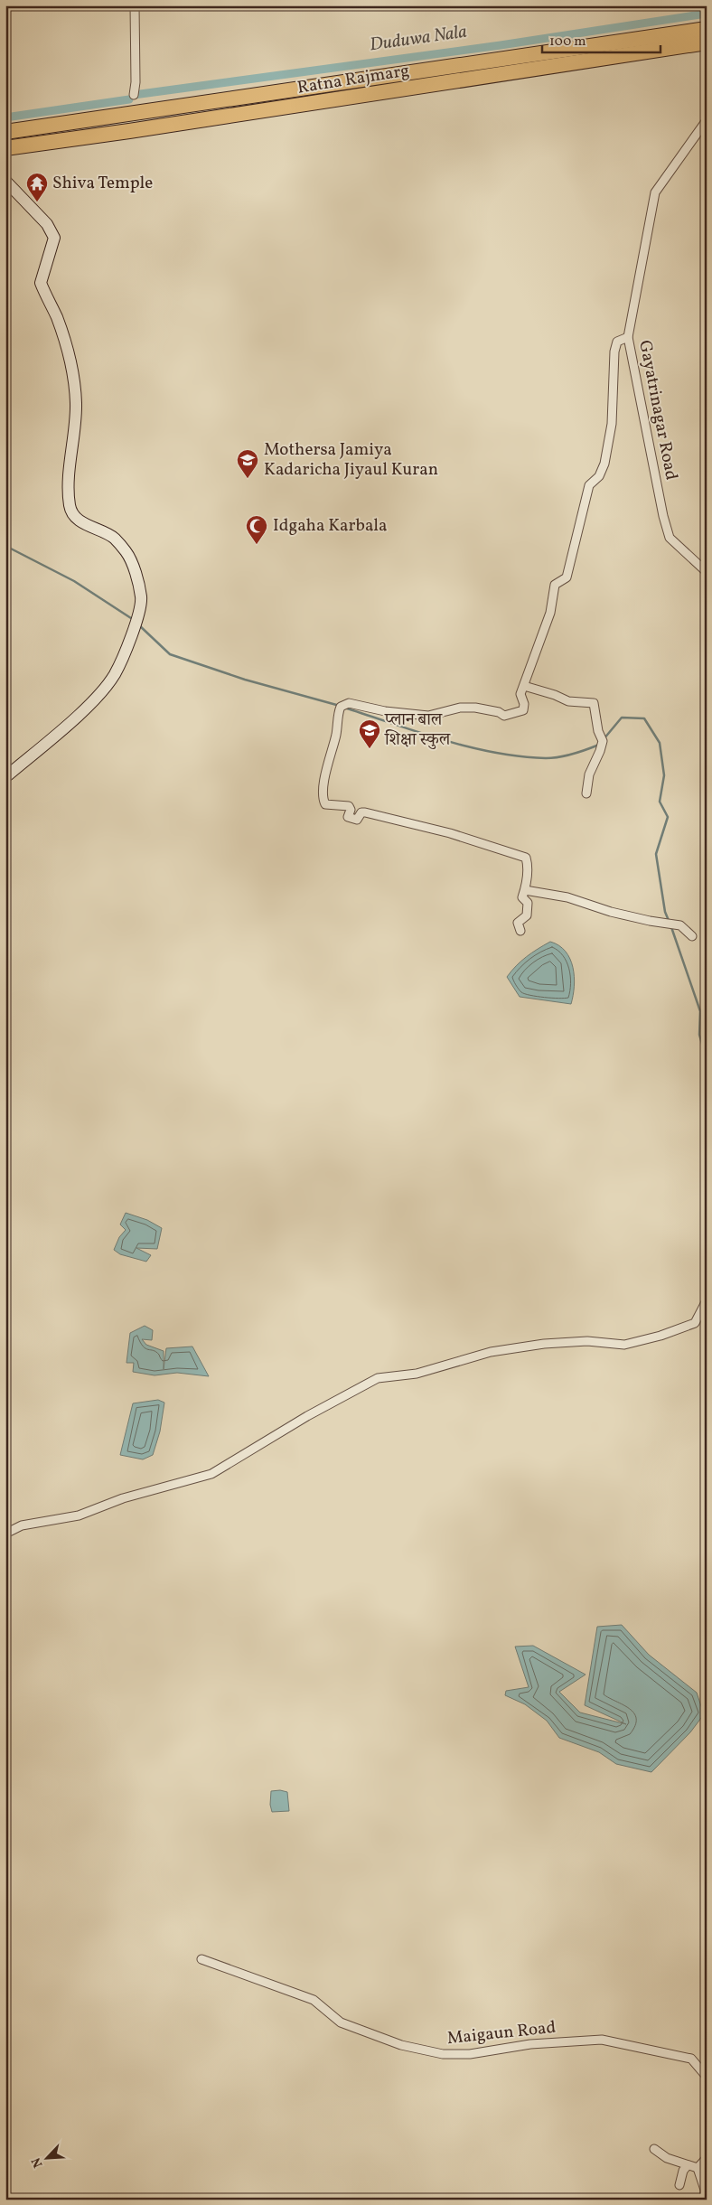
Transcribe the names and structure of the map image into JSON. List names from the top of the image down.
{
  "streets": {
    "highway": ["Ratna Rajmarg"],
    "street": ["Gayatrinagar Road", "Maigaun Road"]
  },
  "water": ["Duduwa Nala"],
  "places": {
    "temple": ["Shiva Temple"],
    "school or university": ["Mothersa Jamiya Kadaricha Jiyaul Kuran", "प्लान बाल शिक्षा स्कुल"],
    "mosque": ["Idgaha Karbala"]
  },
  "scale_bar": "100 m",
  "north": "bottom left"
}
